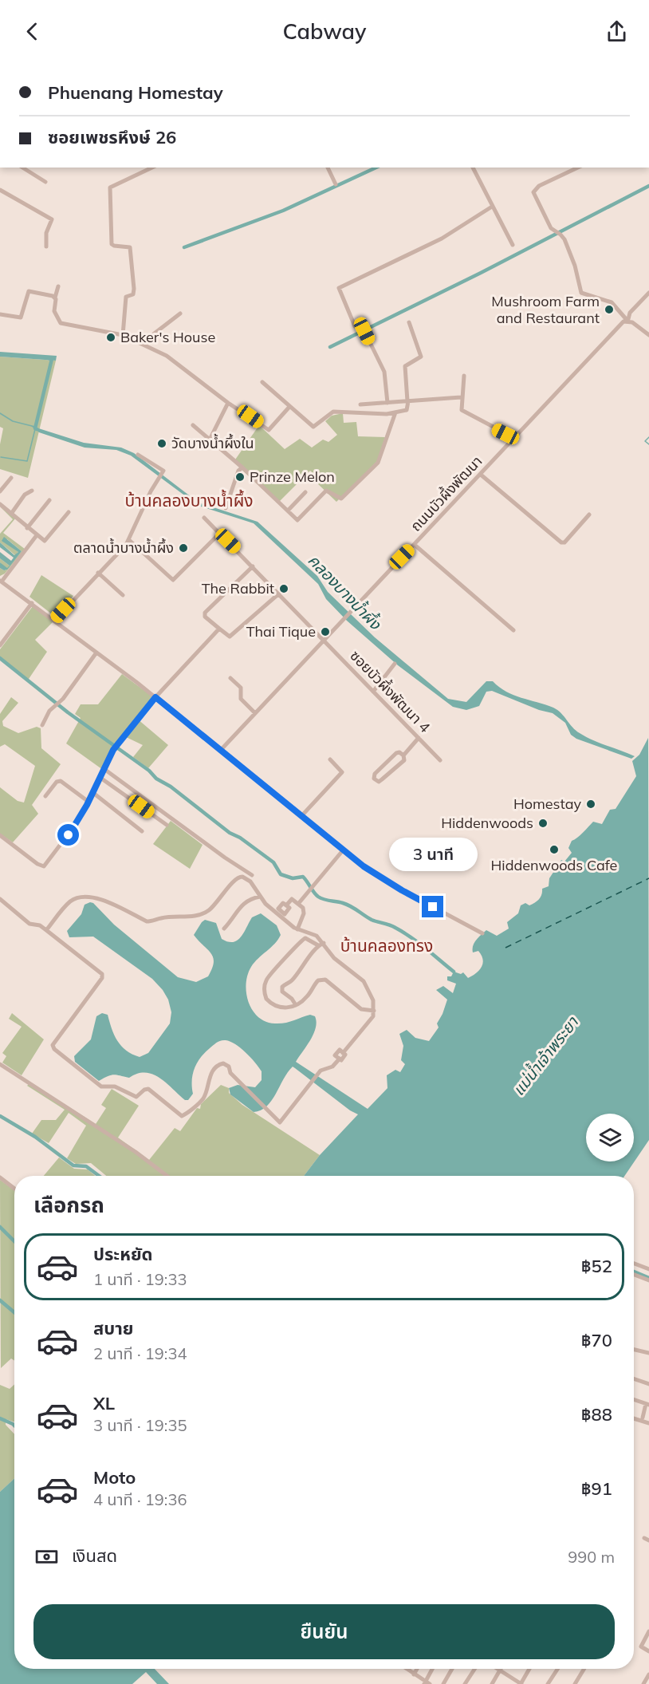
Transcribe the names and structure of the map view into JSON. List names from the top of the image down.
{
  "streets": {
    "street": ["ถนนบัวผึ้งพัฒนา", "ซอยบัวผึ้งพัฒนา 4"]
  },
  "crossings": [
    ["ถนนบัวผึ้งพัฒนา", "ซอยบัวผึ้งพัฒนา 4"]
  ],
  "districts": ["บ้านคลองบางน้ำผึ้ง", "บ้านคลองทรง"],
  "water": ["คลองบางน้ำผึ้ง", "แม่น้ำเจ้าพระยา"],
  "places": [
    "Mushroom Farm and Restaurant",
    "Baker's House",
    "วัดบางน้ำผึ้งใน",
    "Prinze Melon",
    "ตลาดน้ำบางน้ำผึ้ง",
    "The Rabbit",
    "Thai Tique",
    "Homestay",
    "Hiddenwoods",
    "Hiddenwoods Cafe"
  ],
  "page": {
    "header": "Cabway",
    "banner": ["Phuenang Homestay", "ซอยเพชรหึงษ์ 26"],
    "bubble": "3 นาที",
    "heading": "เลือกรถ",
    "list": [
      {
        "name": "ประหยัด",
        "note": "1 นาที · 19:33",
        "value": "฿52"
      },
      {
        "name": "สบาย",
        "note": "2 นาที · 19:34",
        "value": "฿70"
      },
      {
        "name": "XL",
        "note": "3 นาที · 19:35",
        "value": "฿88"
      },
      {
        "name": "Moto",
        "note": "4 นาที · 19:36",
        "value": "฿91"
      }
    ],
    "pay": ["เงินสด", "990 m"],
    "buttons": "ยืนยัน"
  }
}
